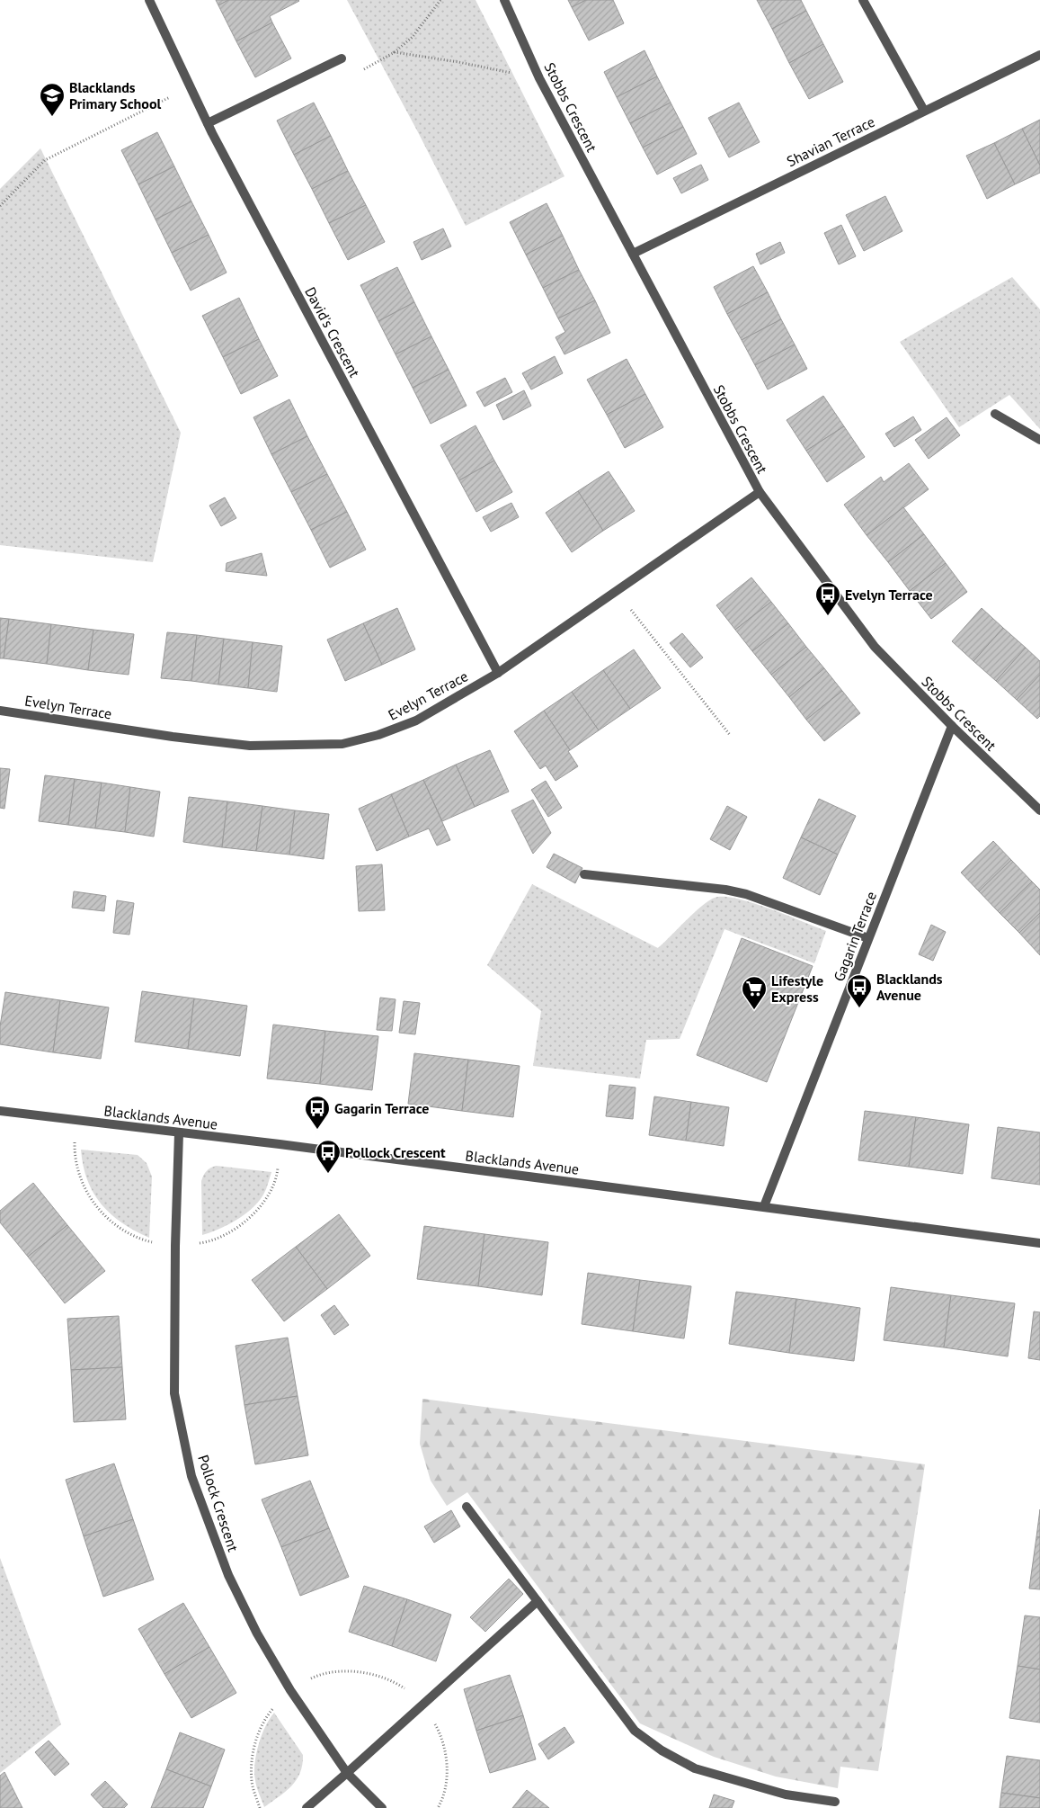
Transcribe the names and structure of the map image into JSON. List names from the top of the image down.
{
  "streets": {
    "street": [
      "Stobbs Crescent",
      "Shavian Terrace",
      "David's Crescent",
      "Evelyn Terrace",
      "Gagarin Terrace",
      "Blacklands Avenue",
      "Pollock Crescent"
    ]
  },
  "crossings": [
    ["Stobbs Crescent", "Shavian Terrace"],
    ["Stobbs Crescent", "Evelyn Terrace"],
    ["Stobbs Crescent", "Gagarin Terrace"],
    ["David's Crescent", "Evelyn Terrace"],
    ["Gagarin Terrace", "Blacklands Avenue"],
    ["Blacklands Avenue", "Pollock Crescent"]
  ],
  "places": {
    "school or university": ["Blacklands Primary School"],
    "bus stop": [
      "Evelyn Terrace",
      "Blacklands Avenue",
      "Gagarin Terrace",
      "Pollock Crescent"
    ],
    "supermarket": ["Lifestyle Express"]
  }
}
